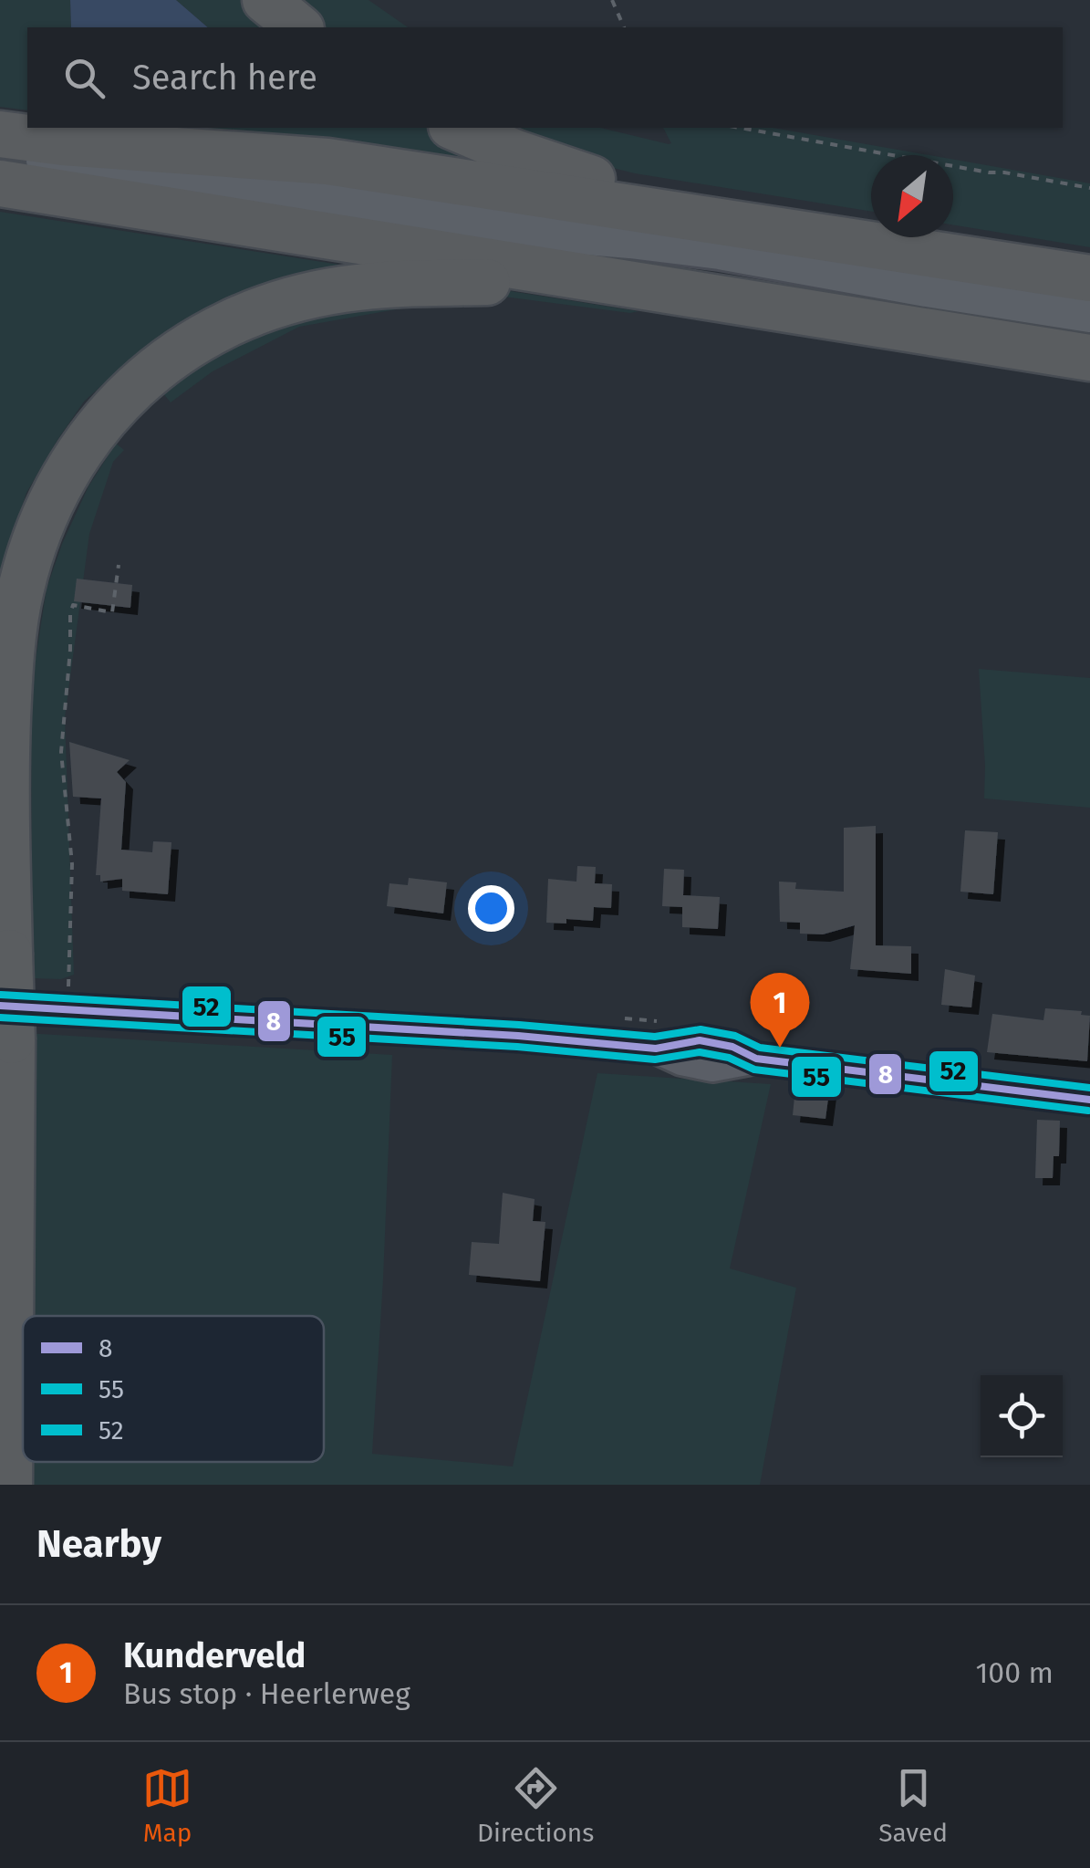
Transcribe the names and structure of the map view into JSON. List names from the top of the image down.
{
  "lines": ["transit line 52", "transit line 8", "transit line 55"],
  "legend": ["8", "55", "52"],
  "north": "bottom left",
  "page": {
    "search": "Search here",
    "pins": "1",
    "heading": "Nearby",
    "list": [
      {
        "mark": "1",
        "name": "Kunderveld",
        "note": "Bus stop · Heerlerweg",
        "value": "100 m"
      }
    ],
    "nav": ["Map", "Directions", "Saved"]
  }
}
